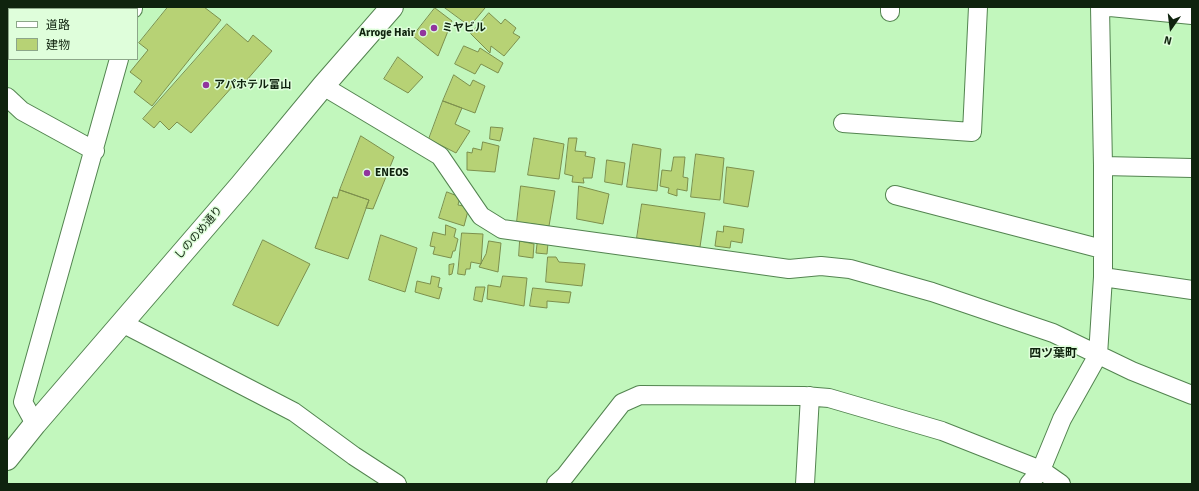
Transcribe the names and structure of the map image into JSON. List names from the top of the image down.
{
  "streets": {
    "main road": ["しののめ通り"]
  },
  "districts": ["四ツ葉町"],
  "places": [
    "ミヤビル",
    "Arroge Hair",
    "アパホテル富山",
    "ENEOS"
  ],
  "legend": ["道路", "建物"],
  "north": "bottom"
}
